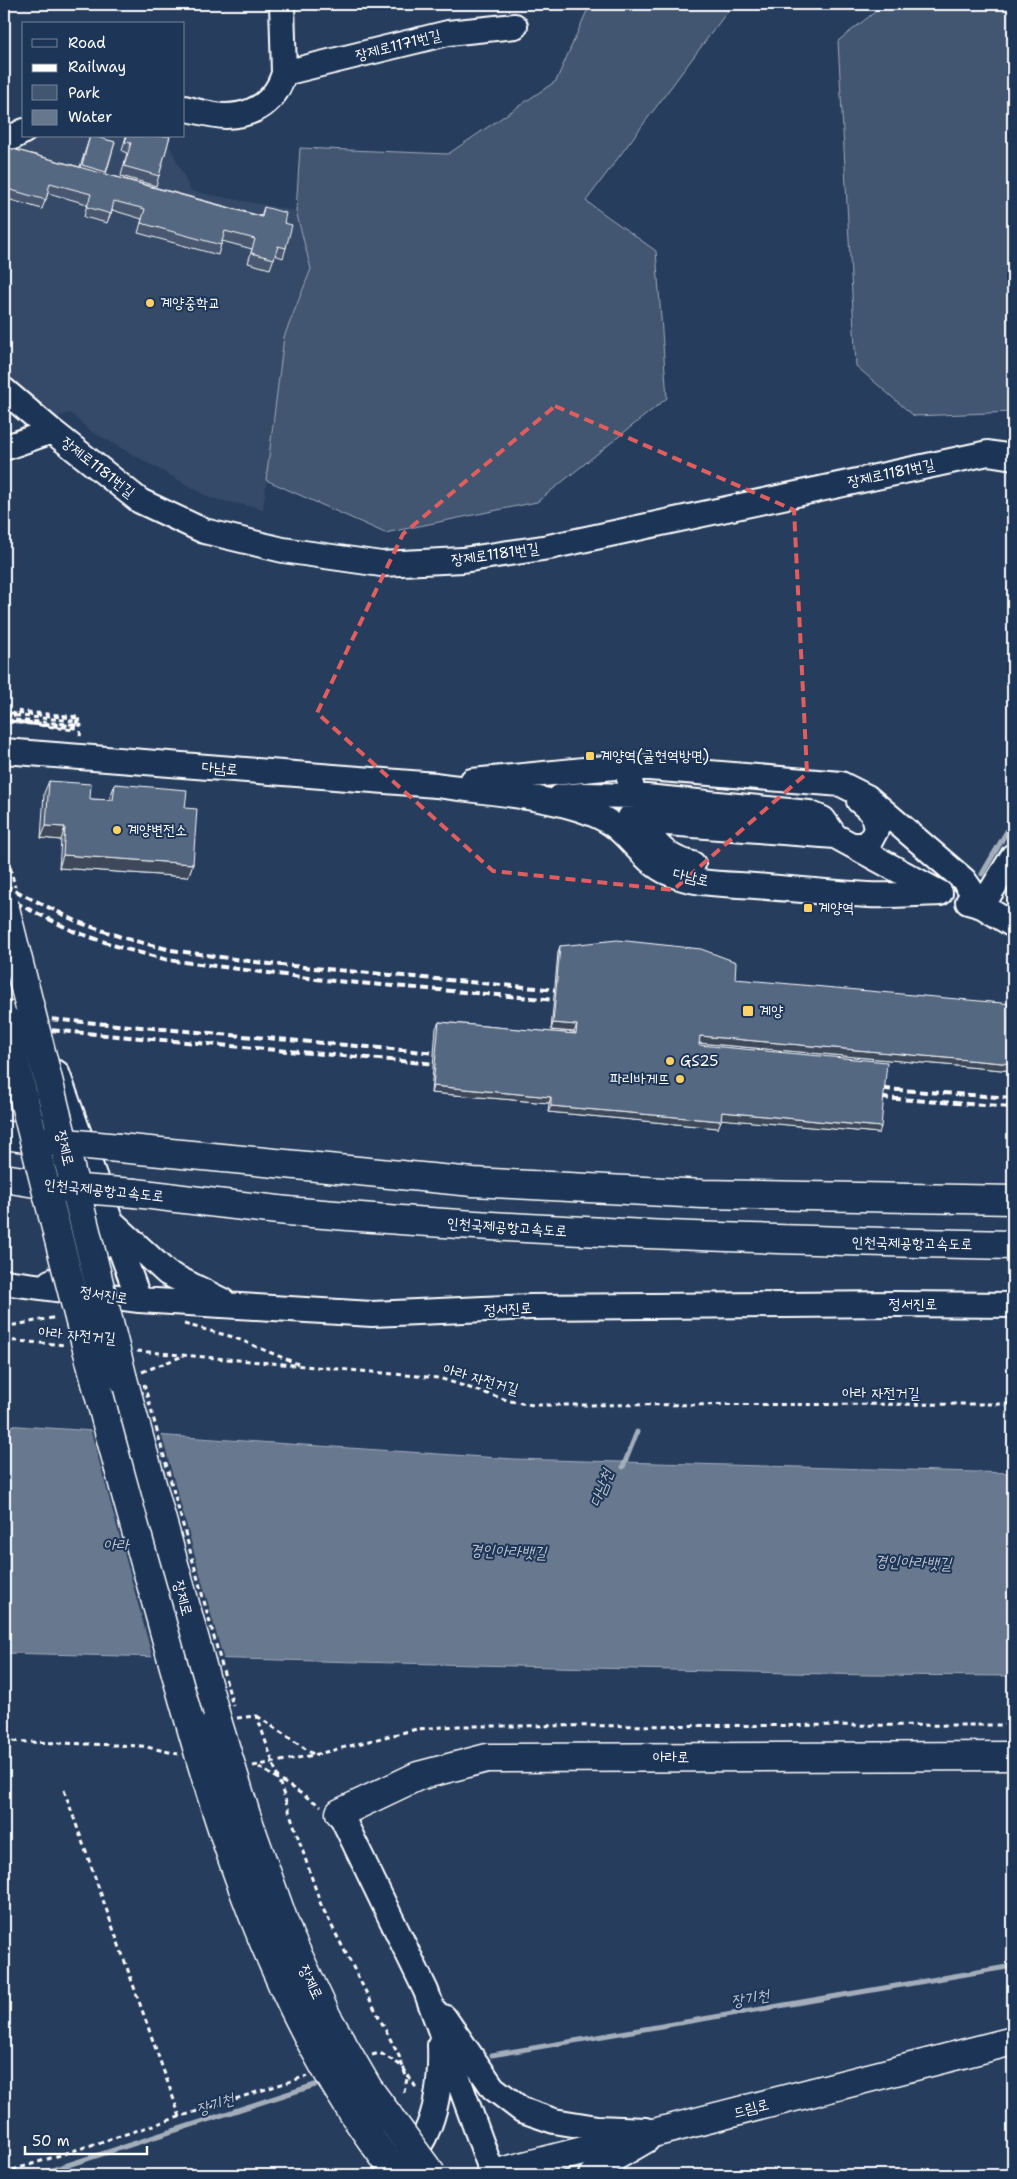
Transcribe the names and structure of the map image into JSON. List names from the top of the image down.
{
  "streets": {
    "main road": [
      "장제로",
      "인천국제공항고속도로",
      "아라로",
      "드림로"
    ],
    "street": [
      "장제로1171번길",
      "장제로1181번길",
      "다남로",
      "정서진로"
    ],
    "path": ["아라 자전거길"]
  },
  "crossings": [
    ["장제로", "정서진로"]
  ],
  "water": [
    "다남천",
    "아라",
    "경인아라뱃길",
    "장기천"
  ],
  "places": {
    "other": [
      "계양중학교",
      "계양변전소",
      "GS25",
      "파리바게뜨"
    ],
    "transit": ["계양역(귤현역방면)", "계양역", "계양"]
  },
  "legend": [
    "Road",
    "Railway",
    "Park",
    "Water"
  ],
  "scale_bar": "50 m"
}
